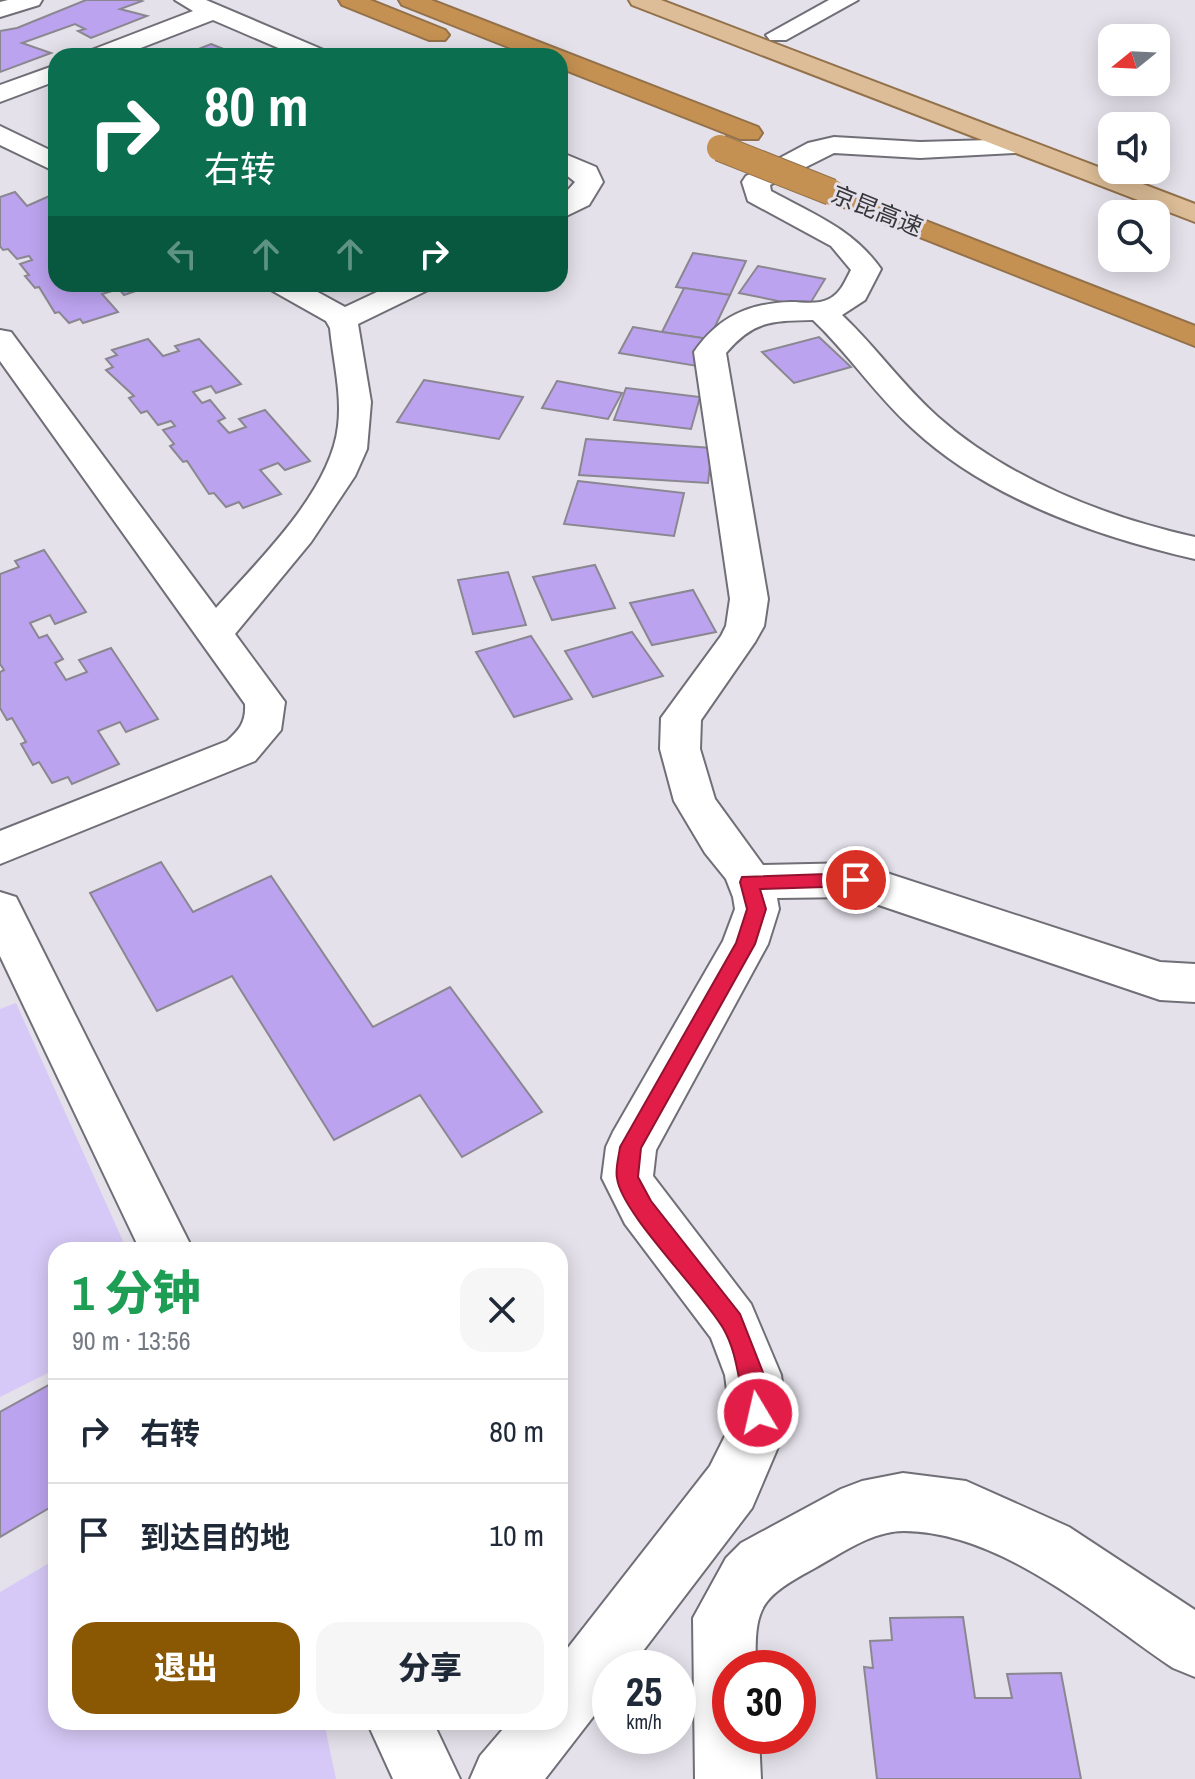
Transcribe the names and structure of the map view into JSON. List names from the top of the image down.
{
  "streets": {
    "highway": ["京昆高速"]
  },
  "north": "left",
  "page": {
    "turn": ["80 m", "右转"],
    "heading": ["1 分钟", "90 m · 13:56"],
    "list": [
      {
        "name": "右转",
        "value": "80 m"
      },
      {
        "name": "到达目的地",
        "value": "10 m"
      }
    ],
    "buttons": ["退出", "分享"],
    "speed": "25 km/h",
    "limit": "30"
  }
}
